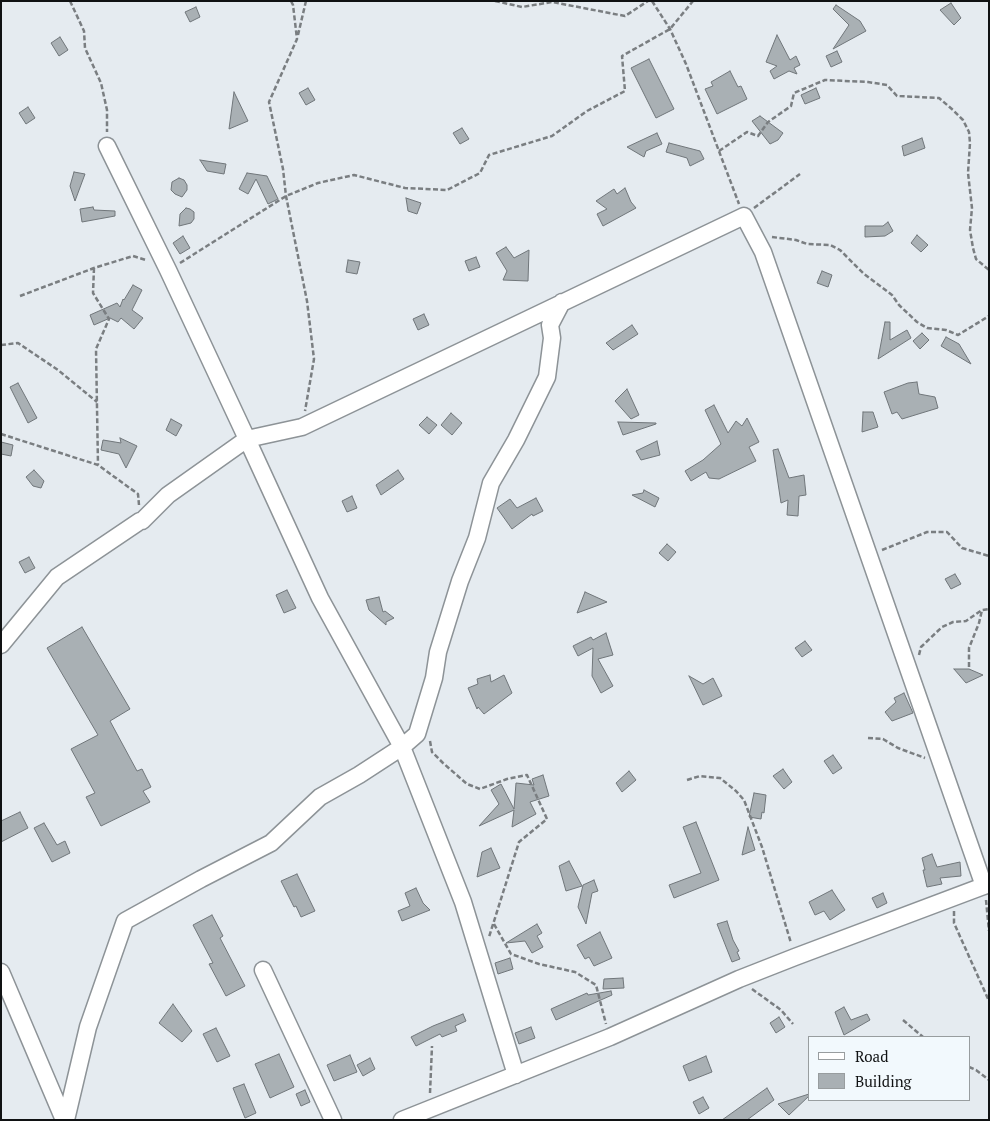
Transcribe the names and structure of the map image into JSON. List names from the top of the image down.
{
  "legend": ["Road", "Building"]
}
